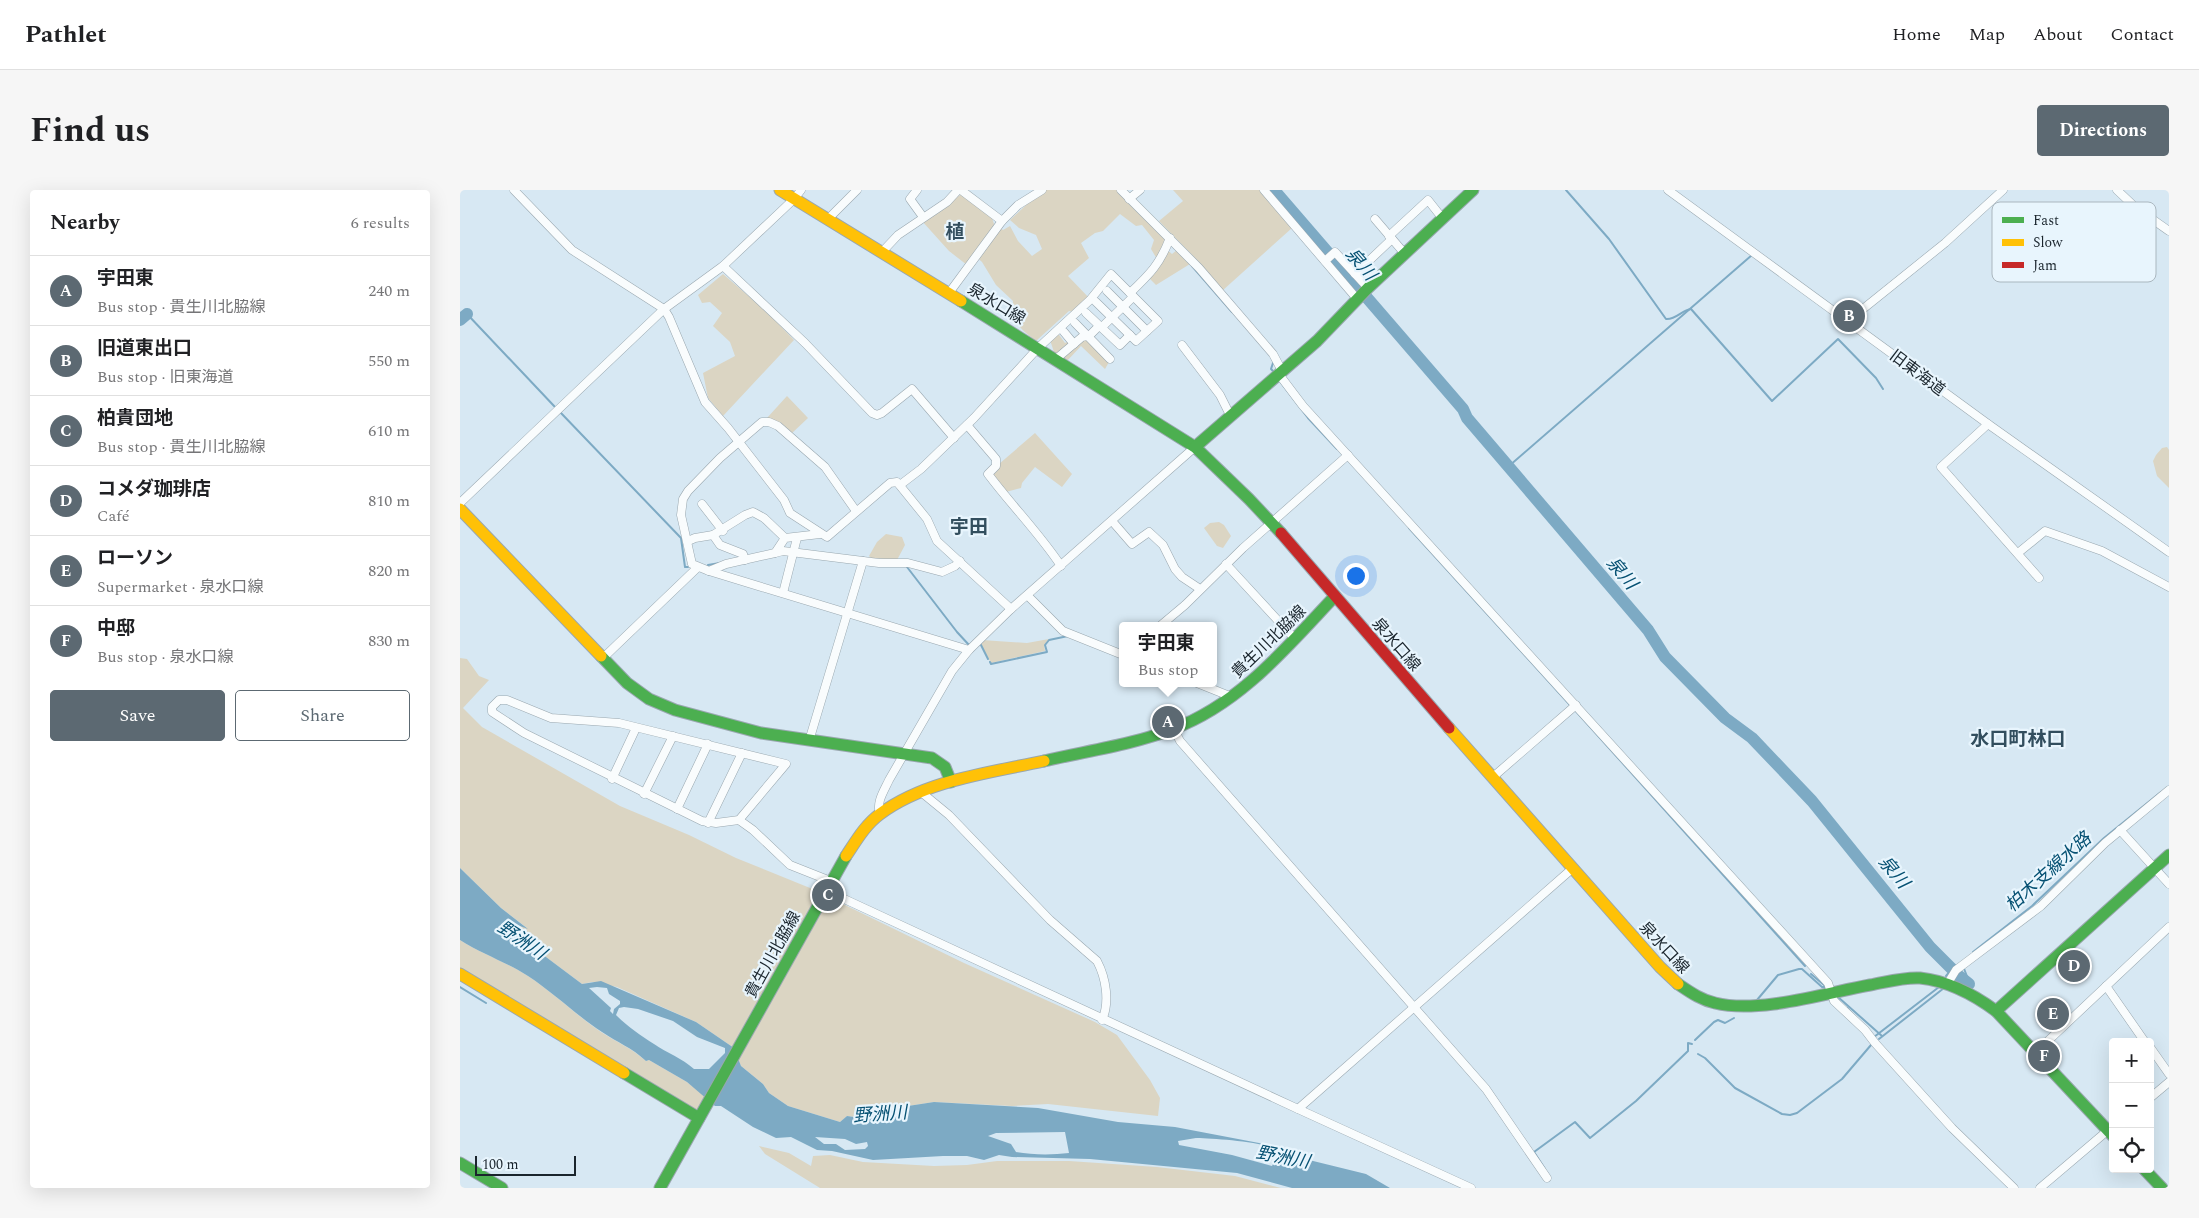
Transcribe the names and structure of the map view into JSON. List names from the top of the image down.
{
  "streets": {
    "main road": ["泉水口線", "貴生川北脇線"],
    "street": ["旧東海道"]
  },
  "crossings": [
    ["泉水口線", "貴生川北脇線"]
  ],
  "districts": ["植", "宇田", "水口町林口"],
  "water": ["泉川", "柏木支線水路", "野洲川"],
  "legend": ["Fast", "Slow", "Jam"],
  "scale_bar": "100 m",
  "page": {
    "header": "Pathlet",
    "nav": [
      "Home",
      "Map",
      "About",
      "Contact"
    ],
    "title": "Find us",
    "buttons": [
      "Directions",
      ["Save", "Share"]
    ],
    "heading": ["Nearby", "6 results"],
    "list": [
      {
        "mark": "A",
        "name": "宇田東",
        "note": "Bus stop · 貴生川北脇線",
        "value": "240 m"
      },
      {
        "mark": "B",
        "name": "旧道東出口",
        "note": "Bus stop · 旧東海道",
        "value": "550 m"
      },
      {
        "mark": "C",
        "name": "柏貴団地",
        "note": "Bus stop · 貴生川北脇線",
        "value": "610 m"
      },
      {
        "mark": "D",
        "name": "コメダ珈琲店",
        "note": "Café",
        "value": "810 m"
      },
      {
        "mark": "E",
        "name": "ローソン",
        "note": "Supermarket · 泉水口線",
        "value": "820 m"
      },
      {
        "mark": "F",
        "name": "中邸",
        "note": "Bus stop · 泉水口線",
        "value": "830 m"
      }
    ],
    "pins": [
      "B",
      "A",
      "C",
      "D",
      "E",
      "F"
    ],
    "popup": ["宇田東", "Bus stop"],
    "map_buttons": ["+", "−"],
    "scale": "100 m"
  }
}
